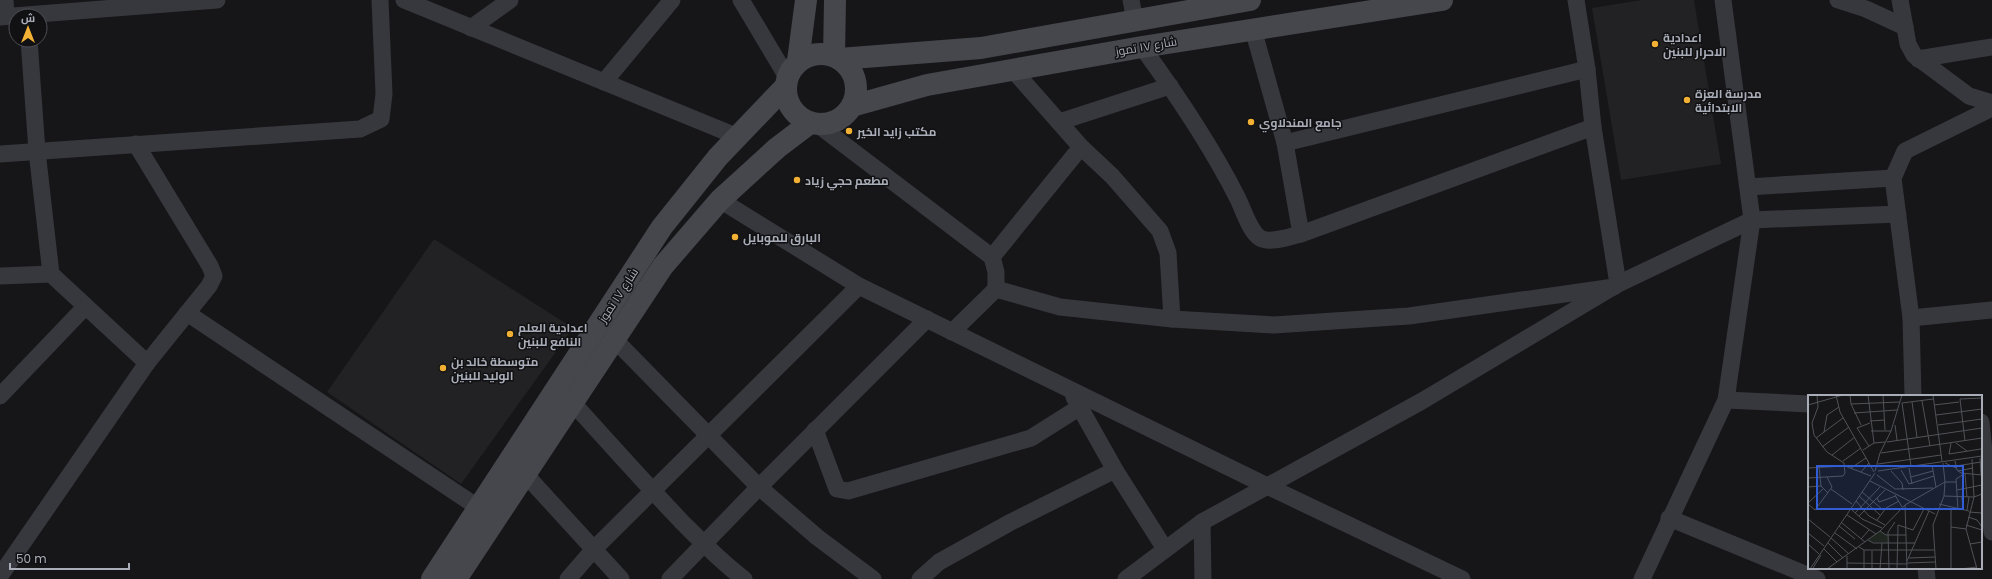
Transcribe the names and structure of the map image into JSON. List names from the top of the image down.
{
  "streets": {
    "main road": ["شارع ١٧ تموز"]
  },
  "places": [
    "اعدادية الاحرار للبنين",
    "مدرسة العزة الابتدائية",
    "جامع المندلاوي",
    "مكتب زايد الخير",
    "مطعم حجي زياد",
    "البارق للموبايل",
    "اعدادية العلم النافع للبنين",
    "متوسطة خالد بن الوليد للبنين"
  ],
  "scale_bar": "50 m",
  "north": "top"
}
